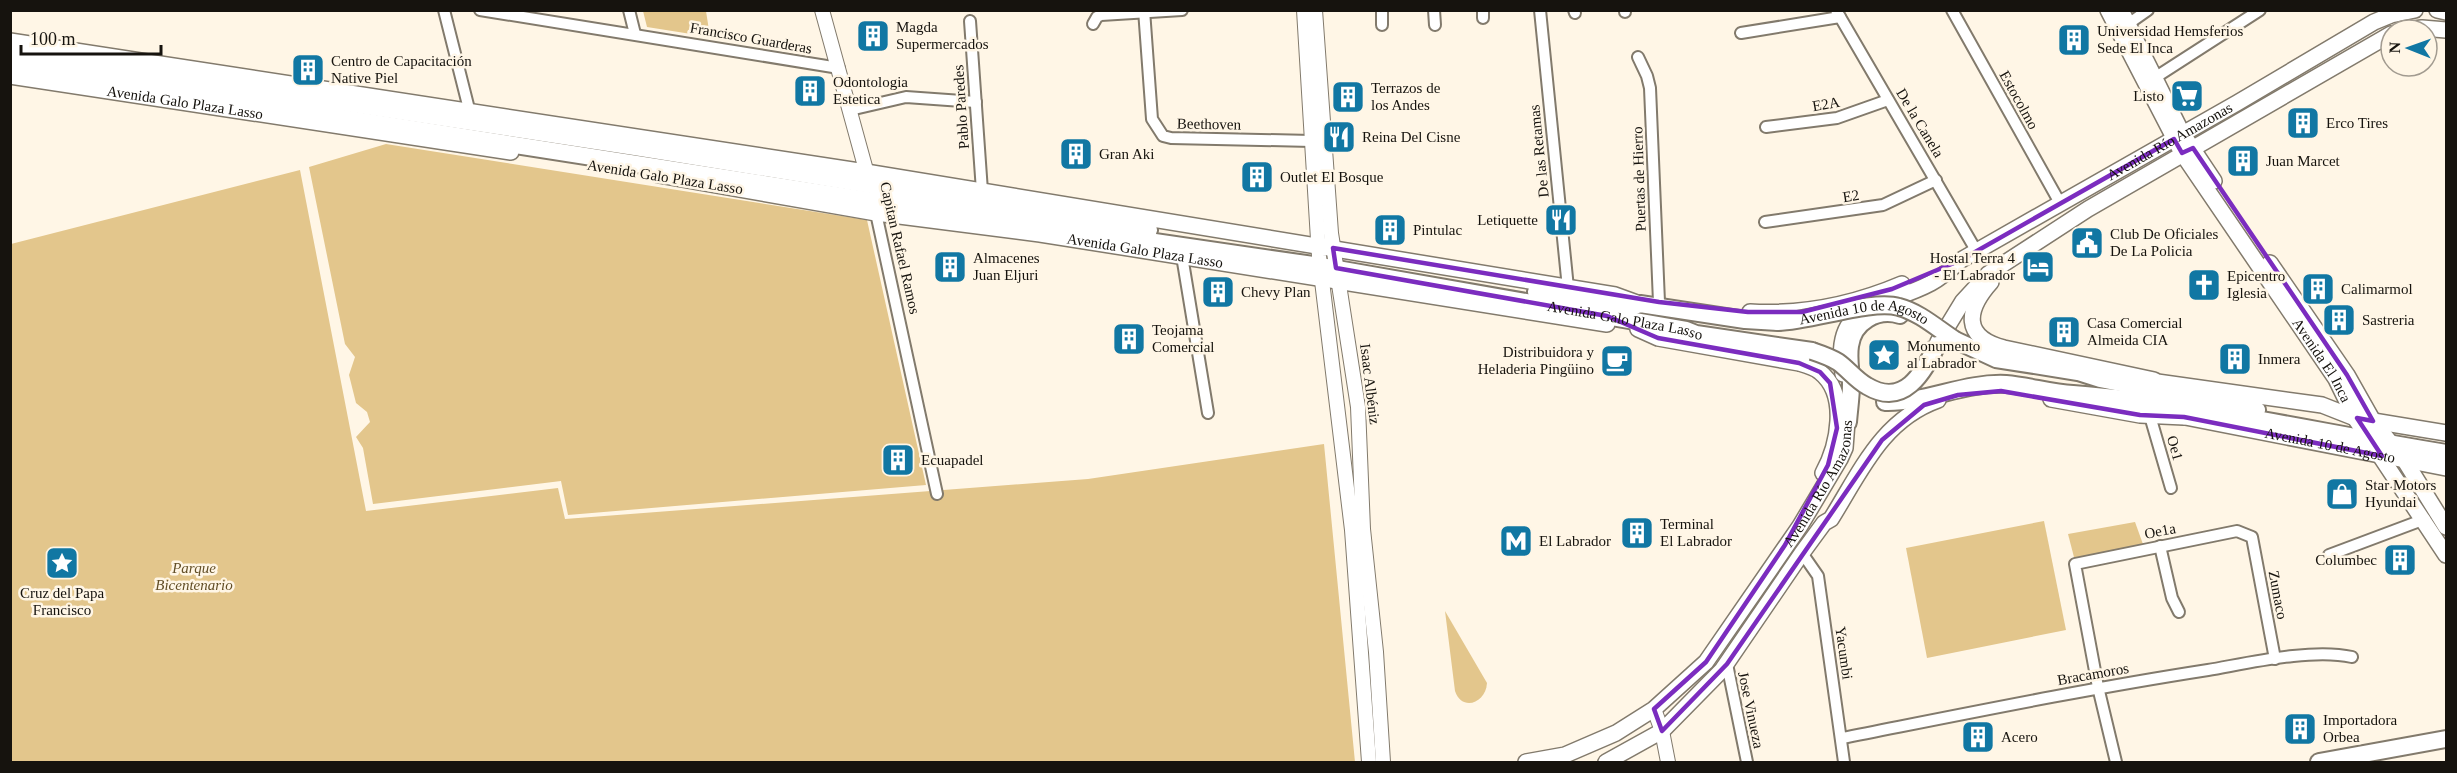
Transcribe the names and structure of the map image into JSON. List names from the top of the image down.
{
  "streets": {
    "main road": [
      "Avenida Galo Plaza Lasso",
      "Avenida Río Amazonas",
      "Avenida 10 de Agosto",
      "Avenida El Inca"
    ],
    "street": [
      "Francisco Guarderas",
      "Estocolmo",
      "E2A",
      "Pablo Paredes",
      "De la Canela",
      "Beethoven",
      "De las Retamas",
      "Puertas de Hierro",
      "E2",
      "Capitan Rafael Ramos",
      "Isaac Albéniz",
      "Oe1",
      "Oe1a",
      "Zumaco",
      "Yacumbi",
      "Bracamoros",
      "Jose Vinueza"
    ]
  },
  "crossings": [
    ["Francisco Guarderas", "Capitan Rafael Ramos"],
    ["Estocolmo", "Avenida Río Amazonas"],
    ["Avenida Galo Plaza Lasso", "Pablo Paredes"],
    ["Avenida Galo Plaza Lasso", "De las Retamas"],
    ["Avenida Galo Plaza Lasso", "Capitan Rafael Ramos"],
    ["Avenida Galo Plaza Lasso", "Avenida 10 de Agosto"],
    ["Avenida Galo Plaza Lasso", "Isaac Albéniz"],
    ["E2A", "De la Canela"],
    ["De la Canela", "Avenida Río Amazonas"],
    ["De la Canela", "E2"],
    ["Beethoven", "Isaac Albéniz"],
    ["Avenida Río Amazonas", "Avenida 10 de Agosto"],
    ["Avenida Río Amazonas", "Avenida El Inca"],
    ["Avenida Río Amazonas", "Oe1"],
    ["Avenida Río Amazonas", "Yacumbi"],
    ["Avenida Río Amazonas", "Jose Vinueza"],
    ["Avenida 10 de Agosto", "Avenida El Inca"],
    ["Oe1a", "Zumaco"],
    ["Oe1a", "Bracamoros"],
    ["Zumaco", "Bracamoros"],
    ["Yacumbi", "Bracamoros"]
  ],
  "parks": ["Parque Bicentenario"],
  "places": {
    "building": [
      "Magda Supermercados",
      "Universidad Hemsferios Sede El Inca",
      "Centro de Capacitación Native Piel",
      "Odontologia Estetica",
      "Terrazos de los Andes",
      "Erco Tires",
      "Gran Aki",
      "Juan Marcet",
      "Outlet El Bosque",
      "Pintulac",
      "Almacenes Juan Eljuri",
      "Calimarmol",
      "Chevy Plan",
      "Sastreria",
      "Casa Comercial Almeida CIA",
      "Teojama Comercial",
      "Inmera",
      "Ecuapadel",
      "Terminal El Labrador",
      "Columbec",
      "Importadora Orbea",
      "Acero"
    ],
    "supermarket": ["Listo"],
    "restaurant": ["Reina Del Cisne", "Letiquette"],
    "public building": ["Club De Oficiales De La Policia"],
    "hotel": ["Hostal Terra 4 - El Labrador"],
    "church": ["Epicentro Iglesia"],
    "place": ["Monumento al Labrador", "Cruz del Papa Francisco"],
    "cafe": ["Distribuidora y Heladeria Pingüino"],
    "shop": ["Star Motors Hyundai"],
    "metro station": ["El Labrador"]
  },
  "scale_bar": "100 m",
  "north": "left"
}
